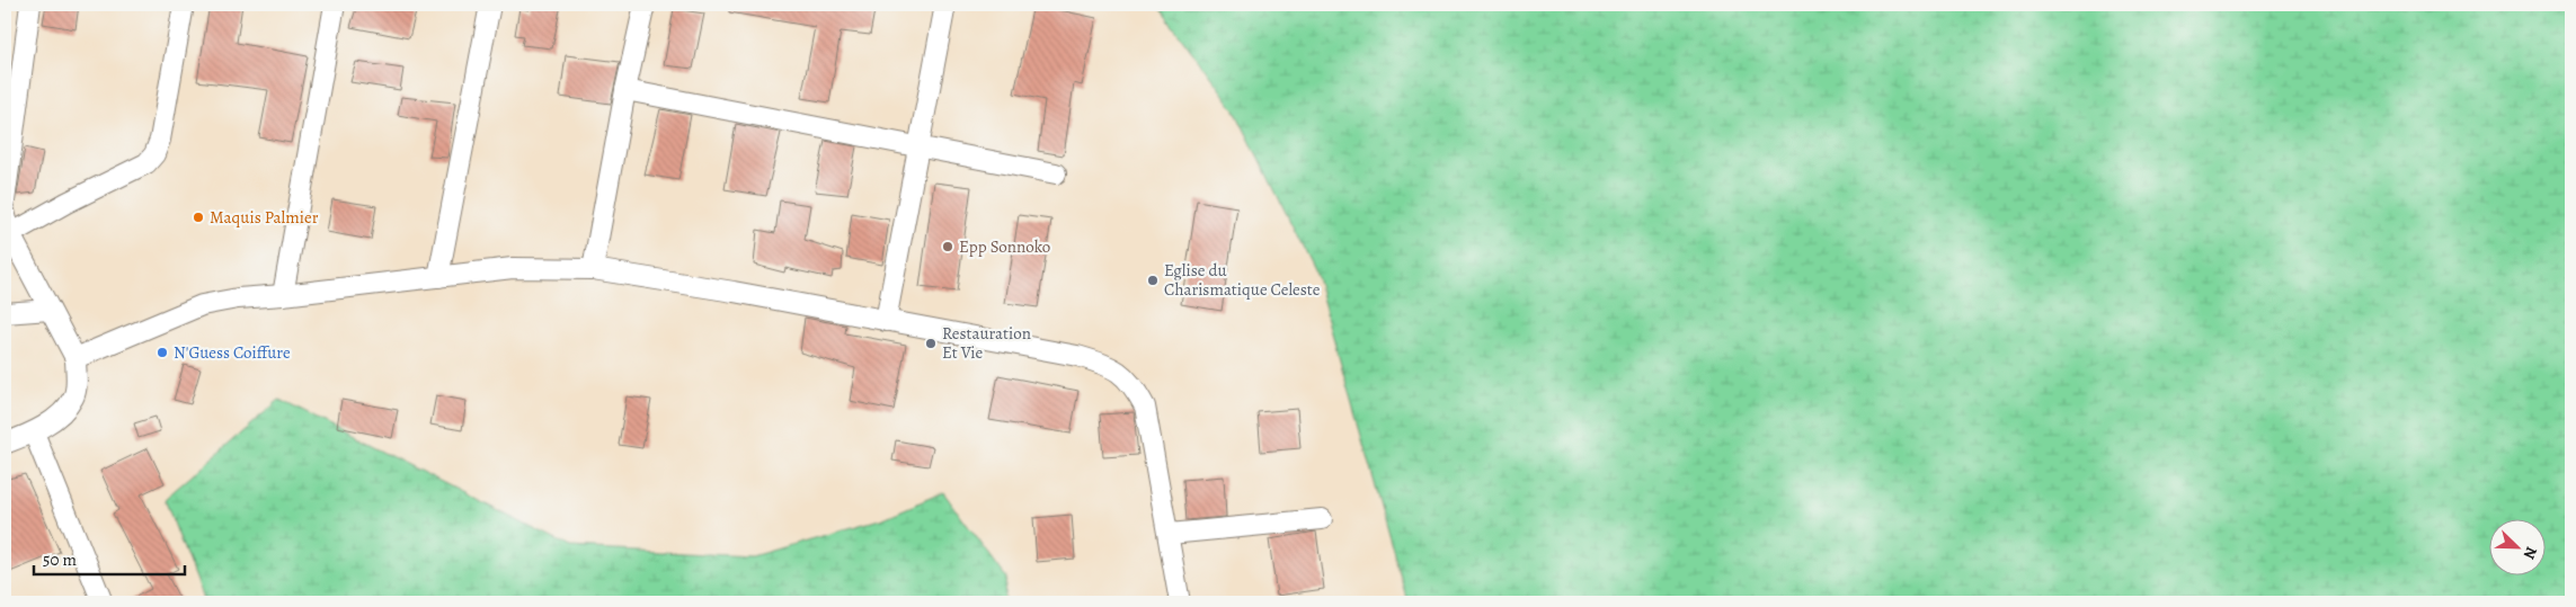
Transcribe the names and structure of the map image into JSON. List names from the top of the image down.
{
  "places": [
    "Maquis Palmier",
    "Epp Sonnoko",
    "Eglise du Charismatique Celeste",
    "Restauration Et Vie",
    "N'Guess Coiffure"
  ],
  "scale_bar": "50 m",
  "north": "bottom right"
}
